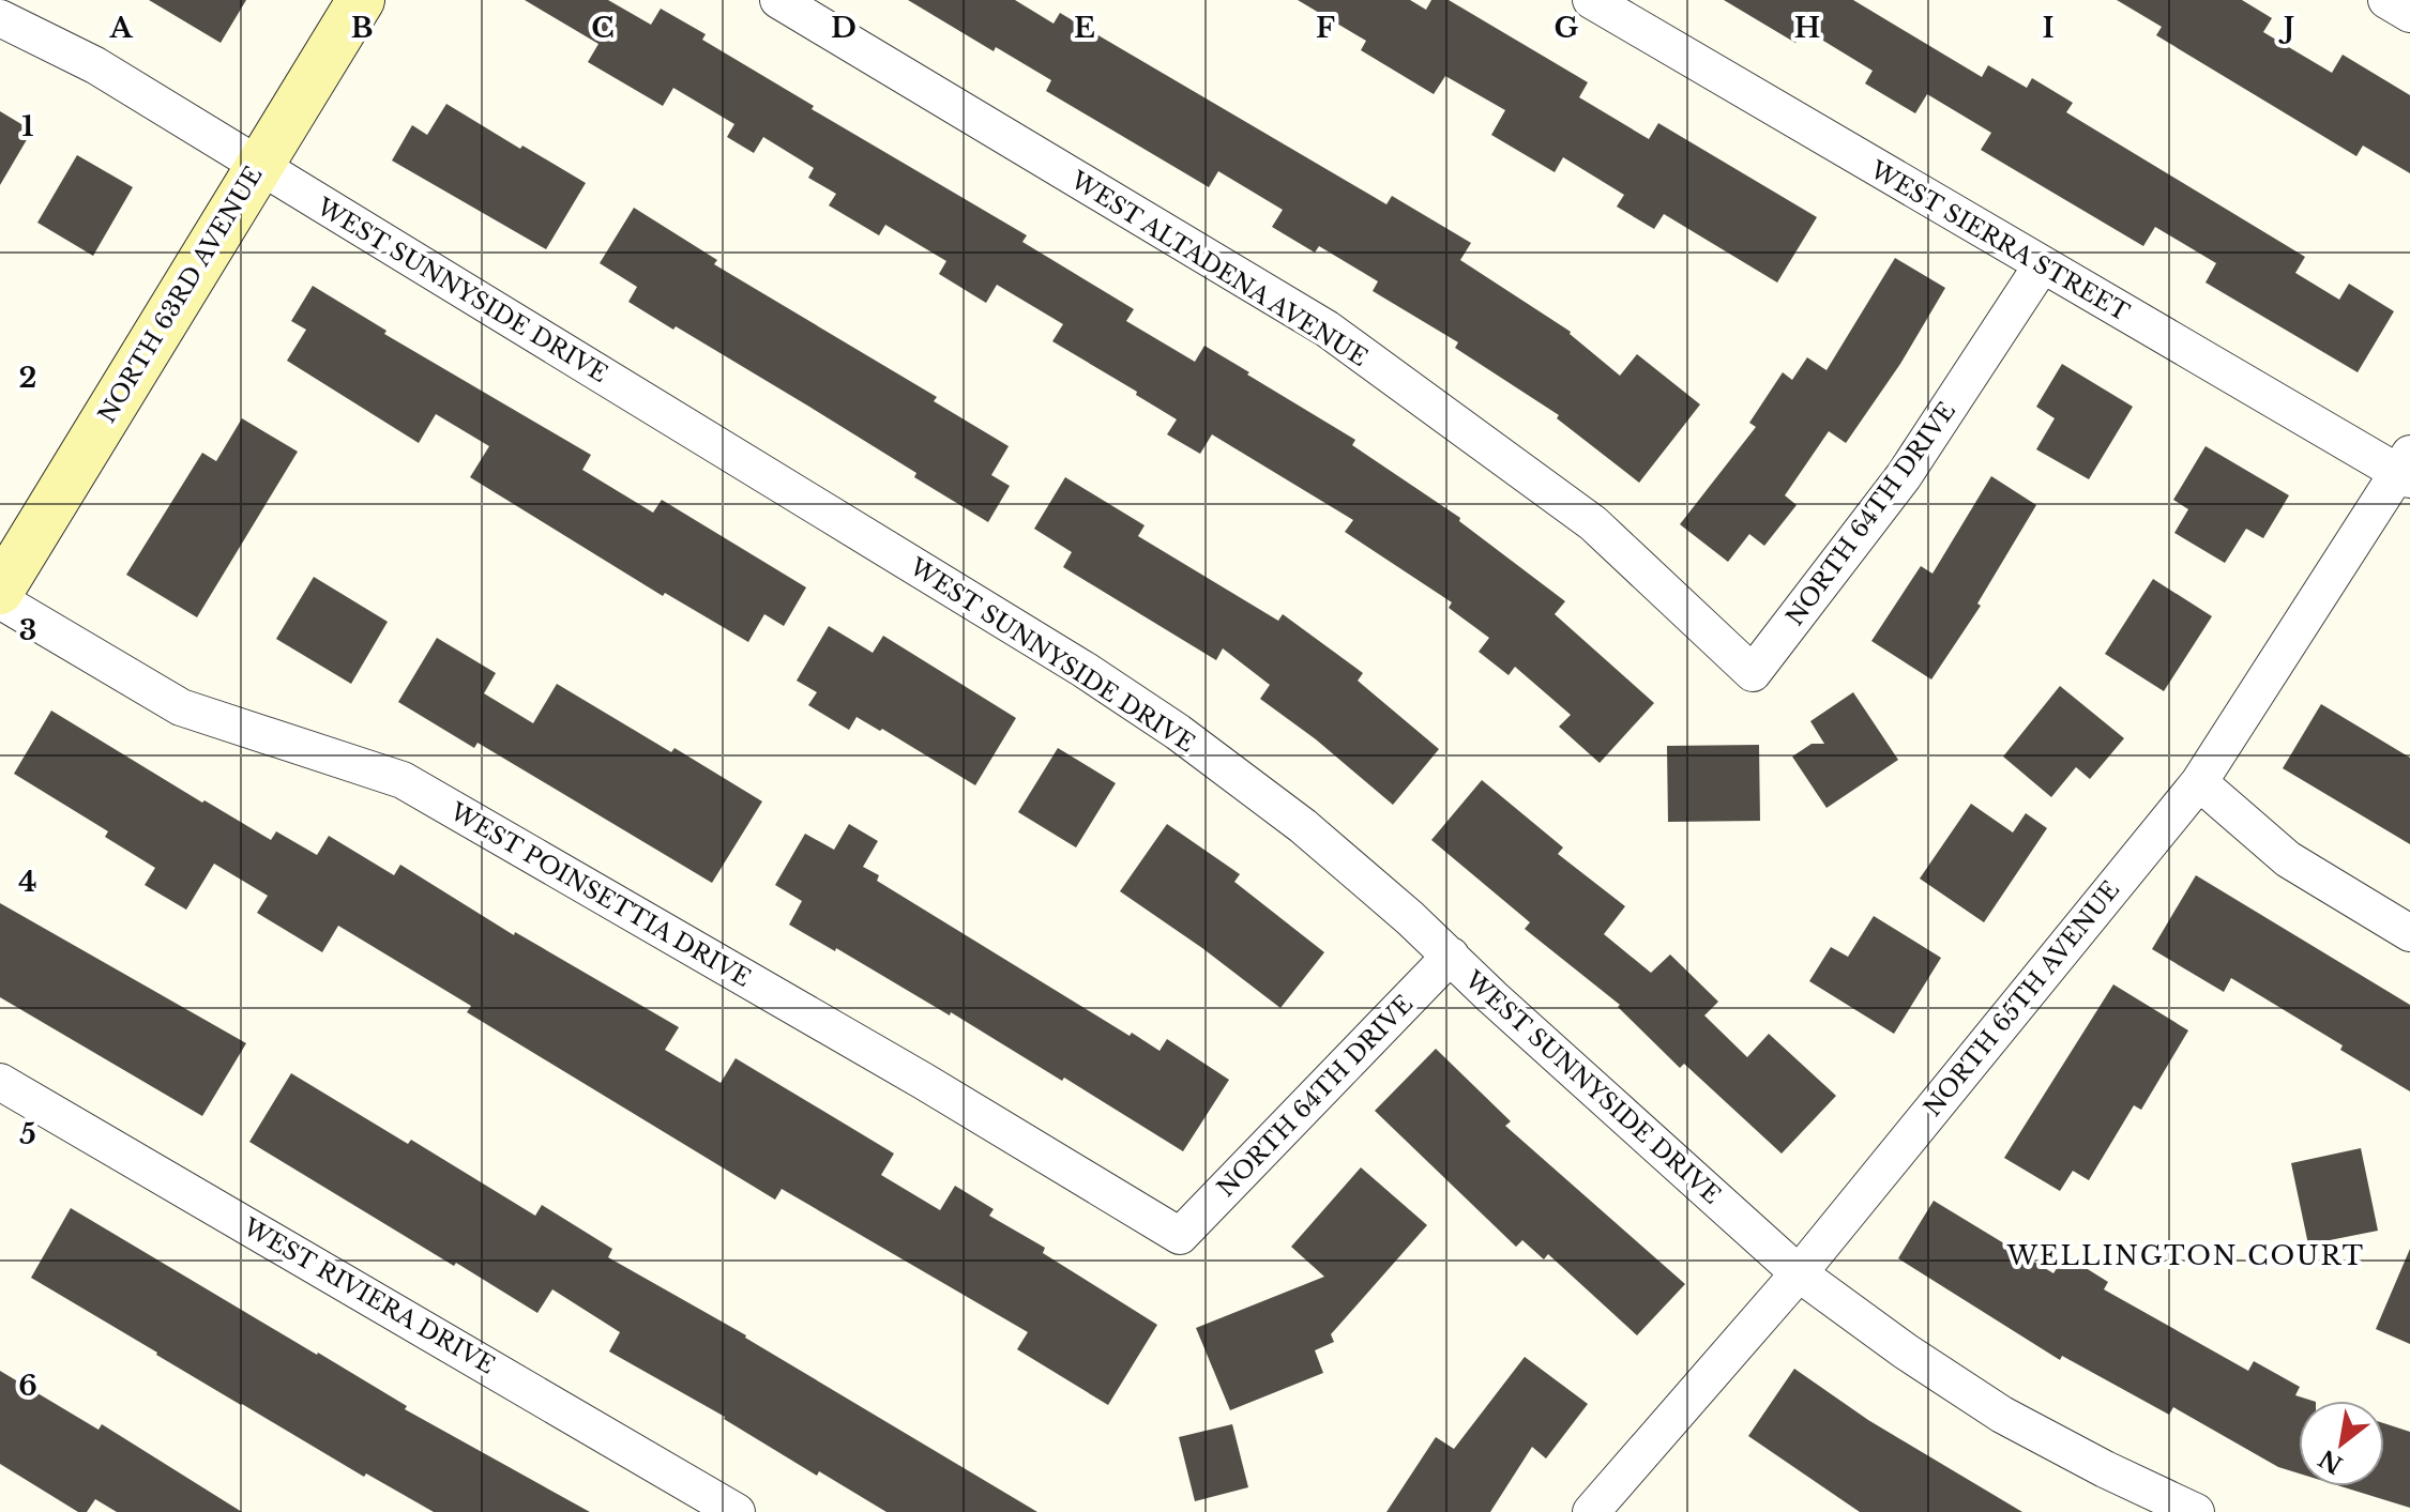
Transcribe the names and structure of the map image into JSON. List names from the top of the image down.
{
  "streets": {
    "street": [
      "WEST SIERRA STREET",
      "WEST ALTADENA AVENUE",
      "WEST SUNNYSIDE DRIVE",
      "NORTH 63RD AVENUE",
      "NORTH 64TH DRIVE",
      "WEST POINSETTIA DRIVE",
      "NORTH 65TH AVENUE",
      "WEST RIVIERA DRIVE"
    ]
  },
  "crossings": [
    ["WEST SIERRA STREET", "NORTH 64TH DRIVE"],
    ["WEST SIERRA STREET", "NORTH 65TH AVENUE"],
    ["WEST ALTADENA AVENUE", "NORTH 64TH DRIVE"],
    ["WEST SUNNYSIDE DRIVE", "NORTH 63RD AVENUE"],
    ["WEST SUNNYSIDE DRIVE", "NORTH 64TH DRIVE"],
    ["WEST SUNNYSIDE DRIVE", "NORTH 65TH AVENUE"],
    ["NORTH 64TH DRIVE", "WEST POINSETTIA DRIVE"]
  ],
  "districts": ["WELLINGTON COURT"],
  "north": "bottom left",
  "grid": {
    "columns": [
      "A",
      "B",
      "C",
      "D",
      "E",
      "F",
      "G",
      "H",
      "I",
      "J"
    ],
    "rows": [
      "1",
      "2",
      "3",
      "4",
      "5",
      "6"
    ]
  }
}
